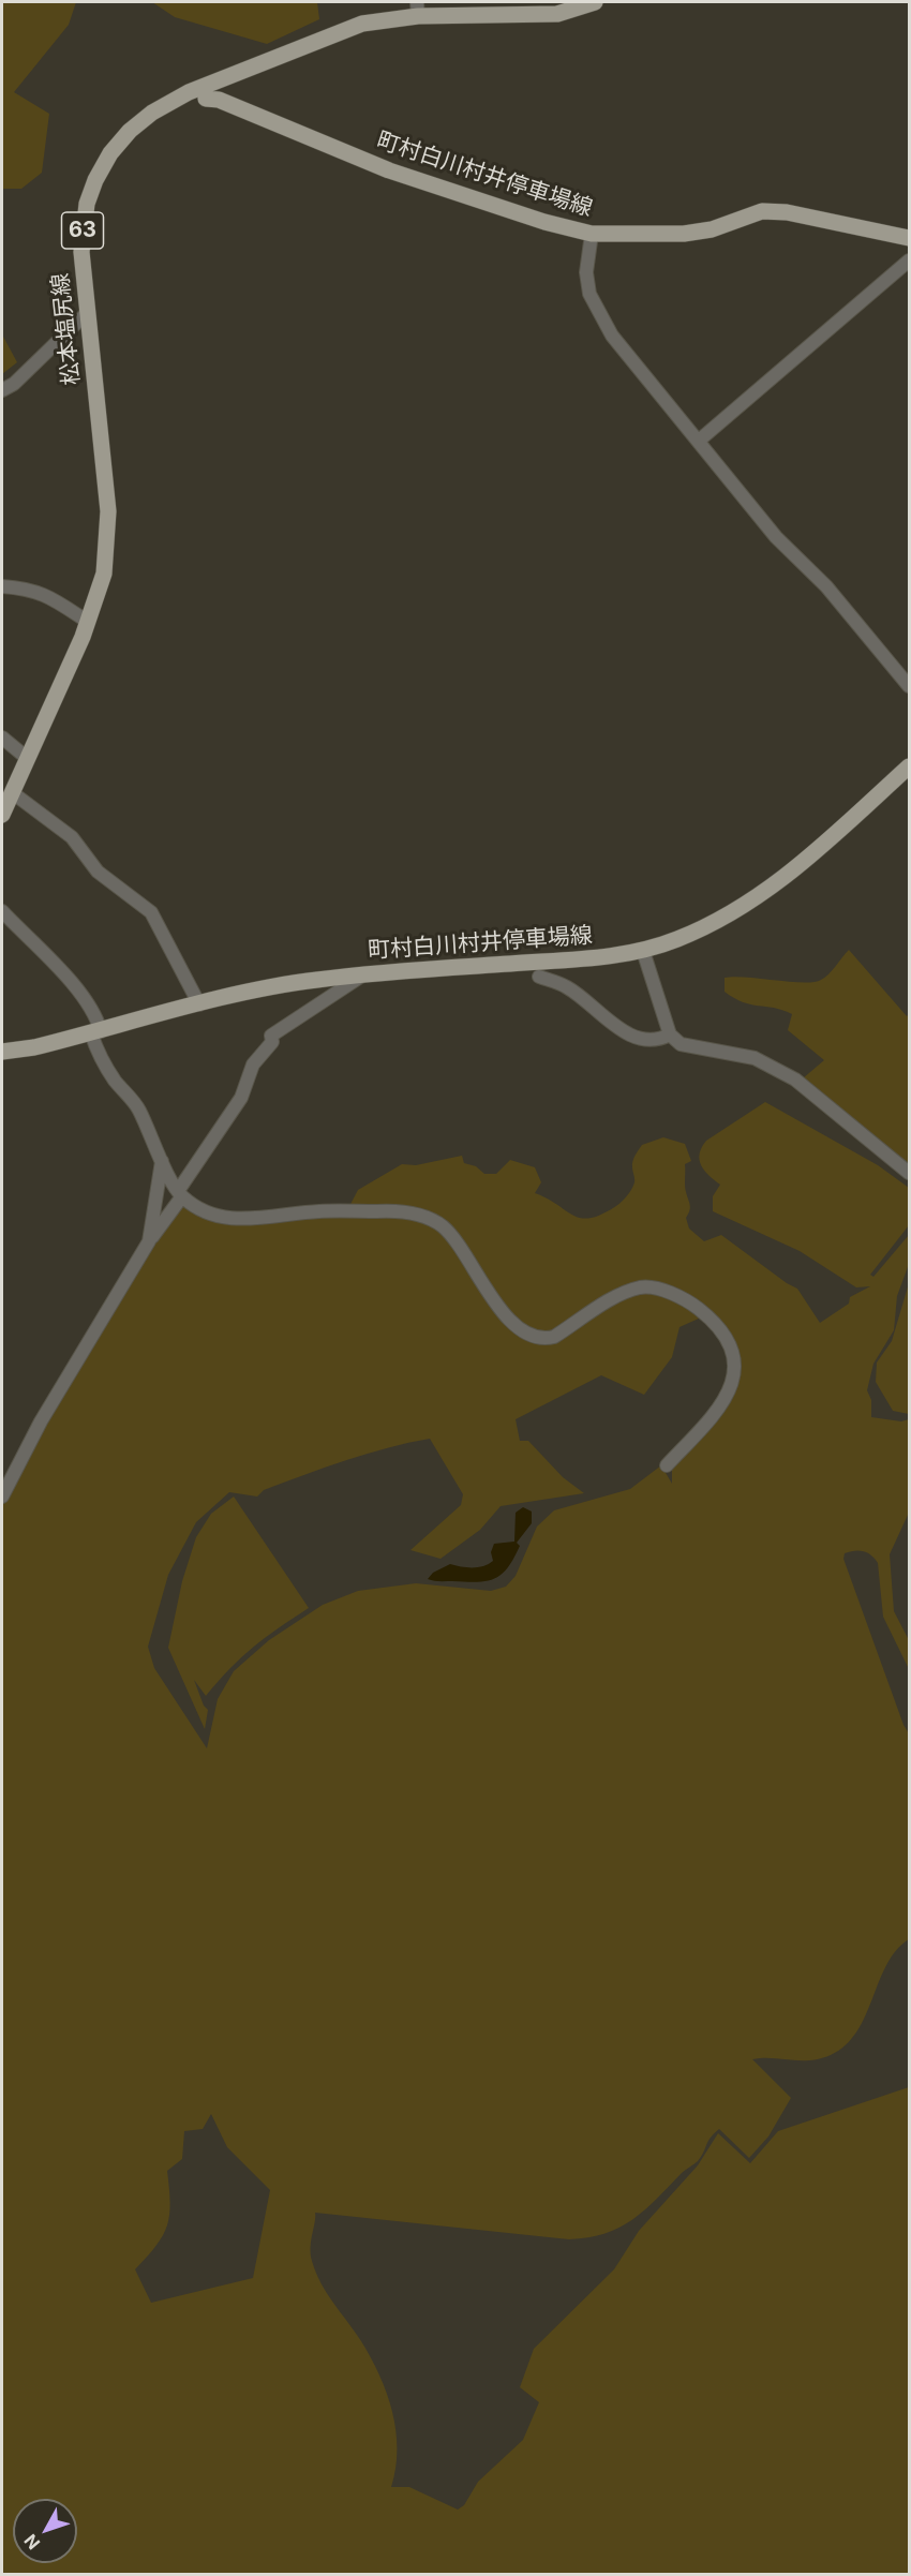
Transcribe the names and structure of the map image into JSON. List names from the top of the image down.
{
  "streets": {
    "main road": ["町村白川村井停車場線", "63", "松本塩尻線"]
  },
  "north": "bottom left"
}
